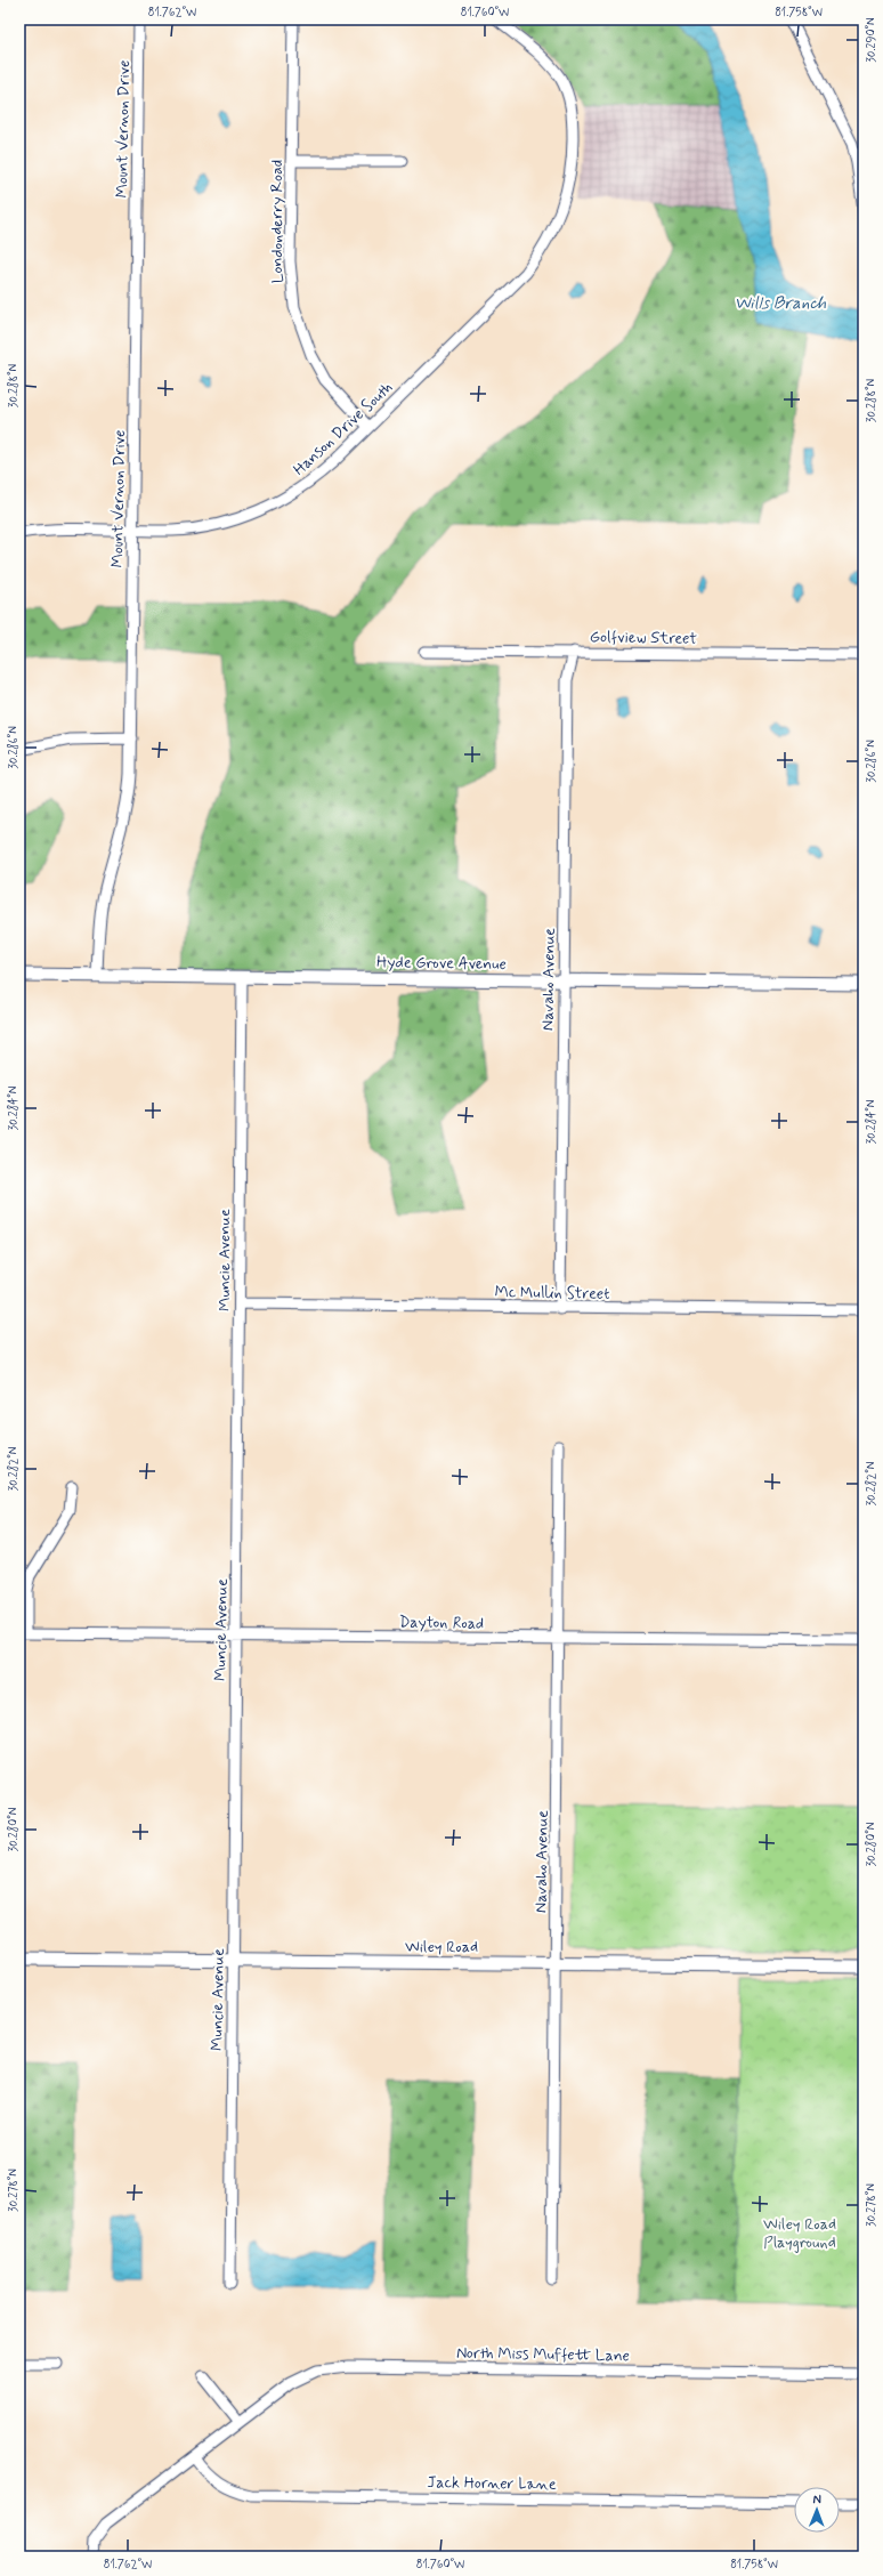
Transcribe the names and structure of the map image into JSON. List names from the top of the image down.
{
  "streets": {
    "street": [
      "Mount Vernon Drive",
      "Londonderry Road",
      "Hanson Drive South",
      "Golfview Street",
      "Hyde Grove Avenue",
      "Navaho Avenue",
      "Muncie Avenue",
      "Mc Mullin Street",
      "Dayton Road",
      "Wiley Road",
      "North Miss Muffett Lane",
      "Jack Horner Lane"
    ]
  },
  "crossings": [
    ["Mount Vernon Drive", "Hanson Drive South"],
    ["Mount Vernon Drive", "Hyde Grove Avenue"],
    ["Londonderry Road", "Hanson Drive South"],
    ["Golfview Street", "Navaho Avenue"],
    ["Hyde Grove Avenue", "Navaho Avenue"],
    ["Hyde Grove Avenue", "Muncie Avenue"],
    ["Navaho Avenue", "Mc Mullin Street"],
    ["Navaho Avenue", "Dayton Road"],
    ["Navaho Avenue", "Wiley Road"],
    ["Muncie Avenue", "Mc Mullin Street"],
    ["Muncie Avenue", "Dayton Road"],
    ["Muncie Avenue", "Wiley Road"],
    ["North Miss Muffett Lane", "Jack Horner Lane"]
  ],
  "water": ["Wills Branch"],
  "parks": ["Wiley Road Playground"],
  "north": "top",
  "coordinates": [
    "81.762°W",
    "81.760°W",
    "81.758°W",
    "30.290°N",
    "30.288°N",
    "30.286°N",
    "30.284°N",
    "30.282°N",
    "30.280°N",
    "30.278°N"
  ]
}
